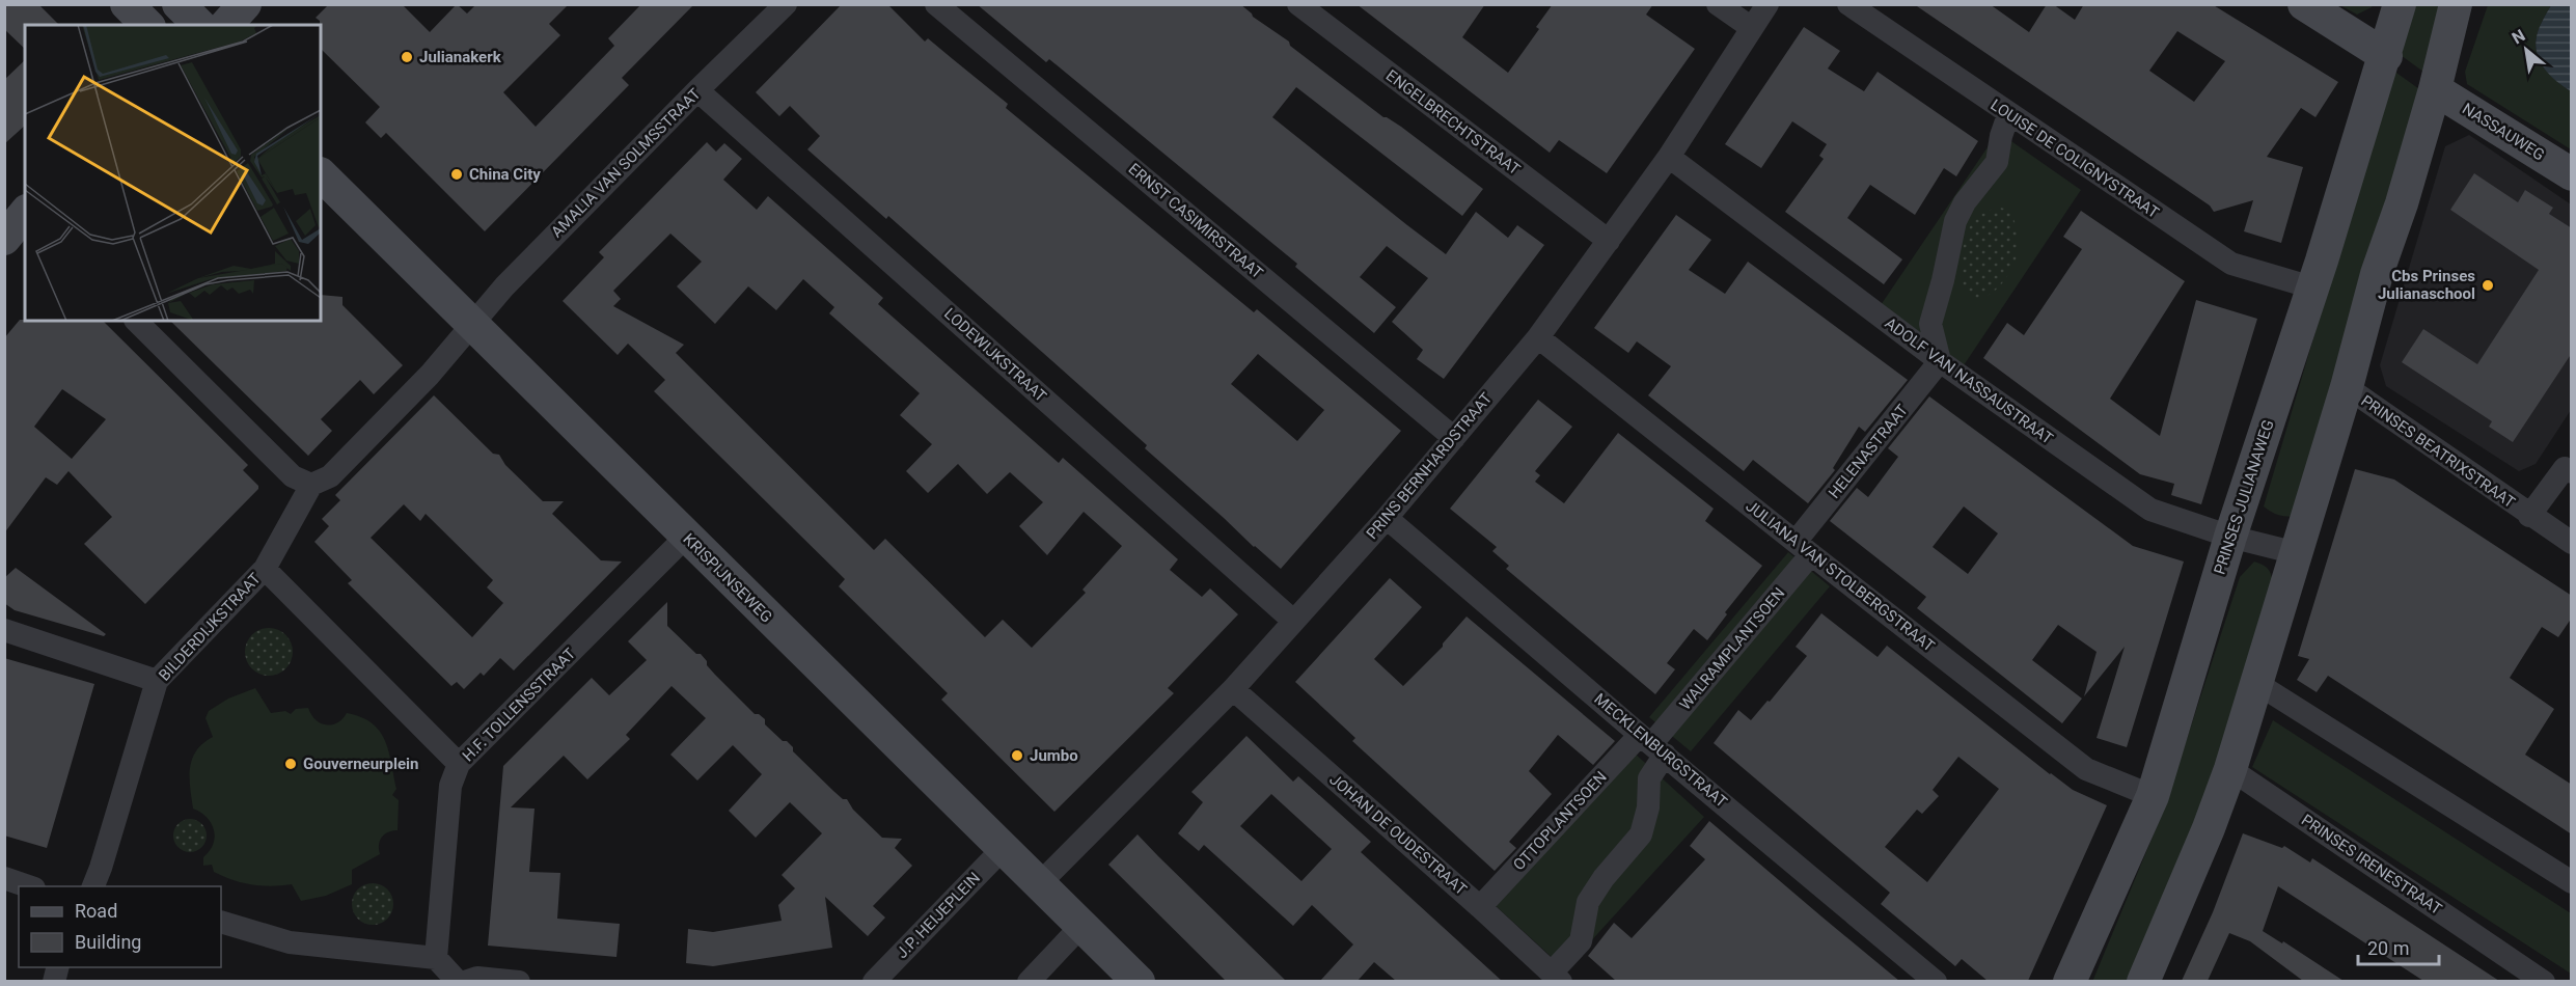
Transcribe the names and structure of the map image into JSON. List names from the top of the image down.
{
  "streets": {
    "street": [
      "ENGELBRECHTSTRAAT",
      "NASSAUWEG",
      "LOUISE DE COLIGNYSTRAAT",
      "AMALIA VAN SOLMSSTRAAT",
      "ERNST CASIMIRSTRAAT",
      "LODEWIJKSTRAAT",
      "ADOLF VAN NASSAUSTRAAT",
      "HELENASTRAAT",
      "PRINSES BEATRIXSTRAAT",
      "PRINS BERNHARDSTRAAT",
      "PRINSES JULIANAWEG",
      "JULIANA VAN STOLBERGSTRAAT",
      "KRISPIJNSEWEG",
      "BILDERDIJKSTRAAT",
      "WALRAMPLANTSOEN",
      "H.F. TOLLENSSTRAAT",
      "MECKLENBURGSTRAAT",
      "OTTOPLANTSOEN",
      "JOHAN DE OUDESTRAAT",
      "PRINSES IRENESTRAAT",
      "J.P. HEIJEPLEIN"
    ]
  },
  "crossings": [
    ["ENGELBRECHTSTRAAT", "PRINS BERNHARDSTRAAT"],
    ["LOUISE DE COLIGNYSTRAAT", "PRINSES JULIANAWEG"],
    ["AMALIA VAN SOLMSSTRAAT", "LODEWIJKSTRAAT"],
    ["AMALIA VAN SOLMSSTRAAT", "KRISPIJNSEWEG"],
    ["ERNST CASIMIRSTRAAT", "PRINS BERNHARDSTRAAT"],
    ["LODEWIJKSTRAAT", "PRINS BERNHARDSTRAAT"],
    ["ADOLF VAN NASSAUSTRAAT", "HELENASTRAAT"],
    ["ADOLF VAN NASSAUSTRAAT", "PRINS BERNHARDSTRAAT"],
    ["ADOLF VAN NASSAUSTRAAT", "PRINSES JULIANAWEG"],
    ["HELENASTRAAT", "JULIANA VAN STOLBERGSTRAAT"],
    ["HELENASTRAAT", "WALRAMPLANTSOEN"],
    ["PRINS BERNHARDSTRAAT", "JULIANA VAN STOLBERGSTRAAT"],
    ["PRINS BERNHARDSTRAAT", "KRISPIJNSEWEG"],
    ["PRINS BERNHARDSTRAAT", "MECKLENBURGSTRAAT"],
    ["PRINS BERNHARDSTRAAT", "JOHAN DE OUDESTRAAT"],
    ["PRINSES JULIANAWEG", "JULIANA VAN STOLBERGSTRAAT"],
    ["JULIANA VAN STOLBERGSTRAAT", "WALRAMPLANTSOEN"],
    ["KRISPIJNSEWEG", "H.F. TOLLENSSTRAAT"],
    ["KRISPIJNSEWEG", "J.P. HEIJEPLEIN"],
    ["WALRAMPLANTSOEN", "MECKLENBURGSTRAAT"],
    ["WALRAMPLANTSOEN", "OTTOPLANTSOEN"],
    ["MECKLENBURGSTRAAT", "OTTOPLANTSOEN"],
    ["OTTOPLANTSOEN", "JOHAN DE OUDESTRAAT"]
  ],
  "places": [
    "Julianakerk",
    "China City",
    "Cbs Prinses Julianaschool",
    "Jumbo",
    "Gouverneurplein"
  ],
  "legend": ["Road", "Building"],
  "scale_bar": "20 m",
  "north": "top left"
}
